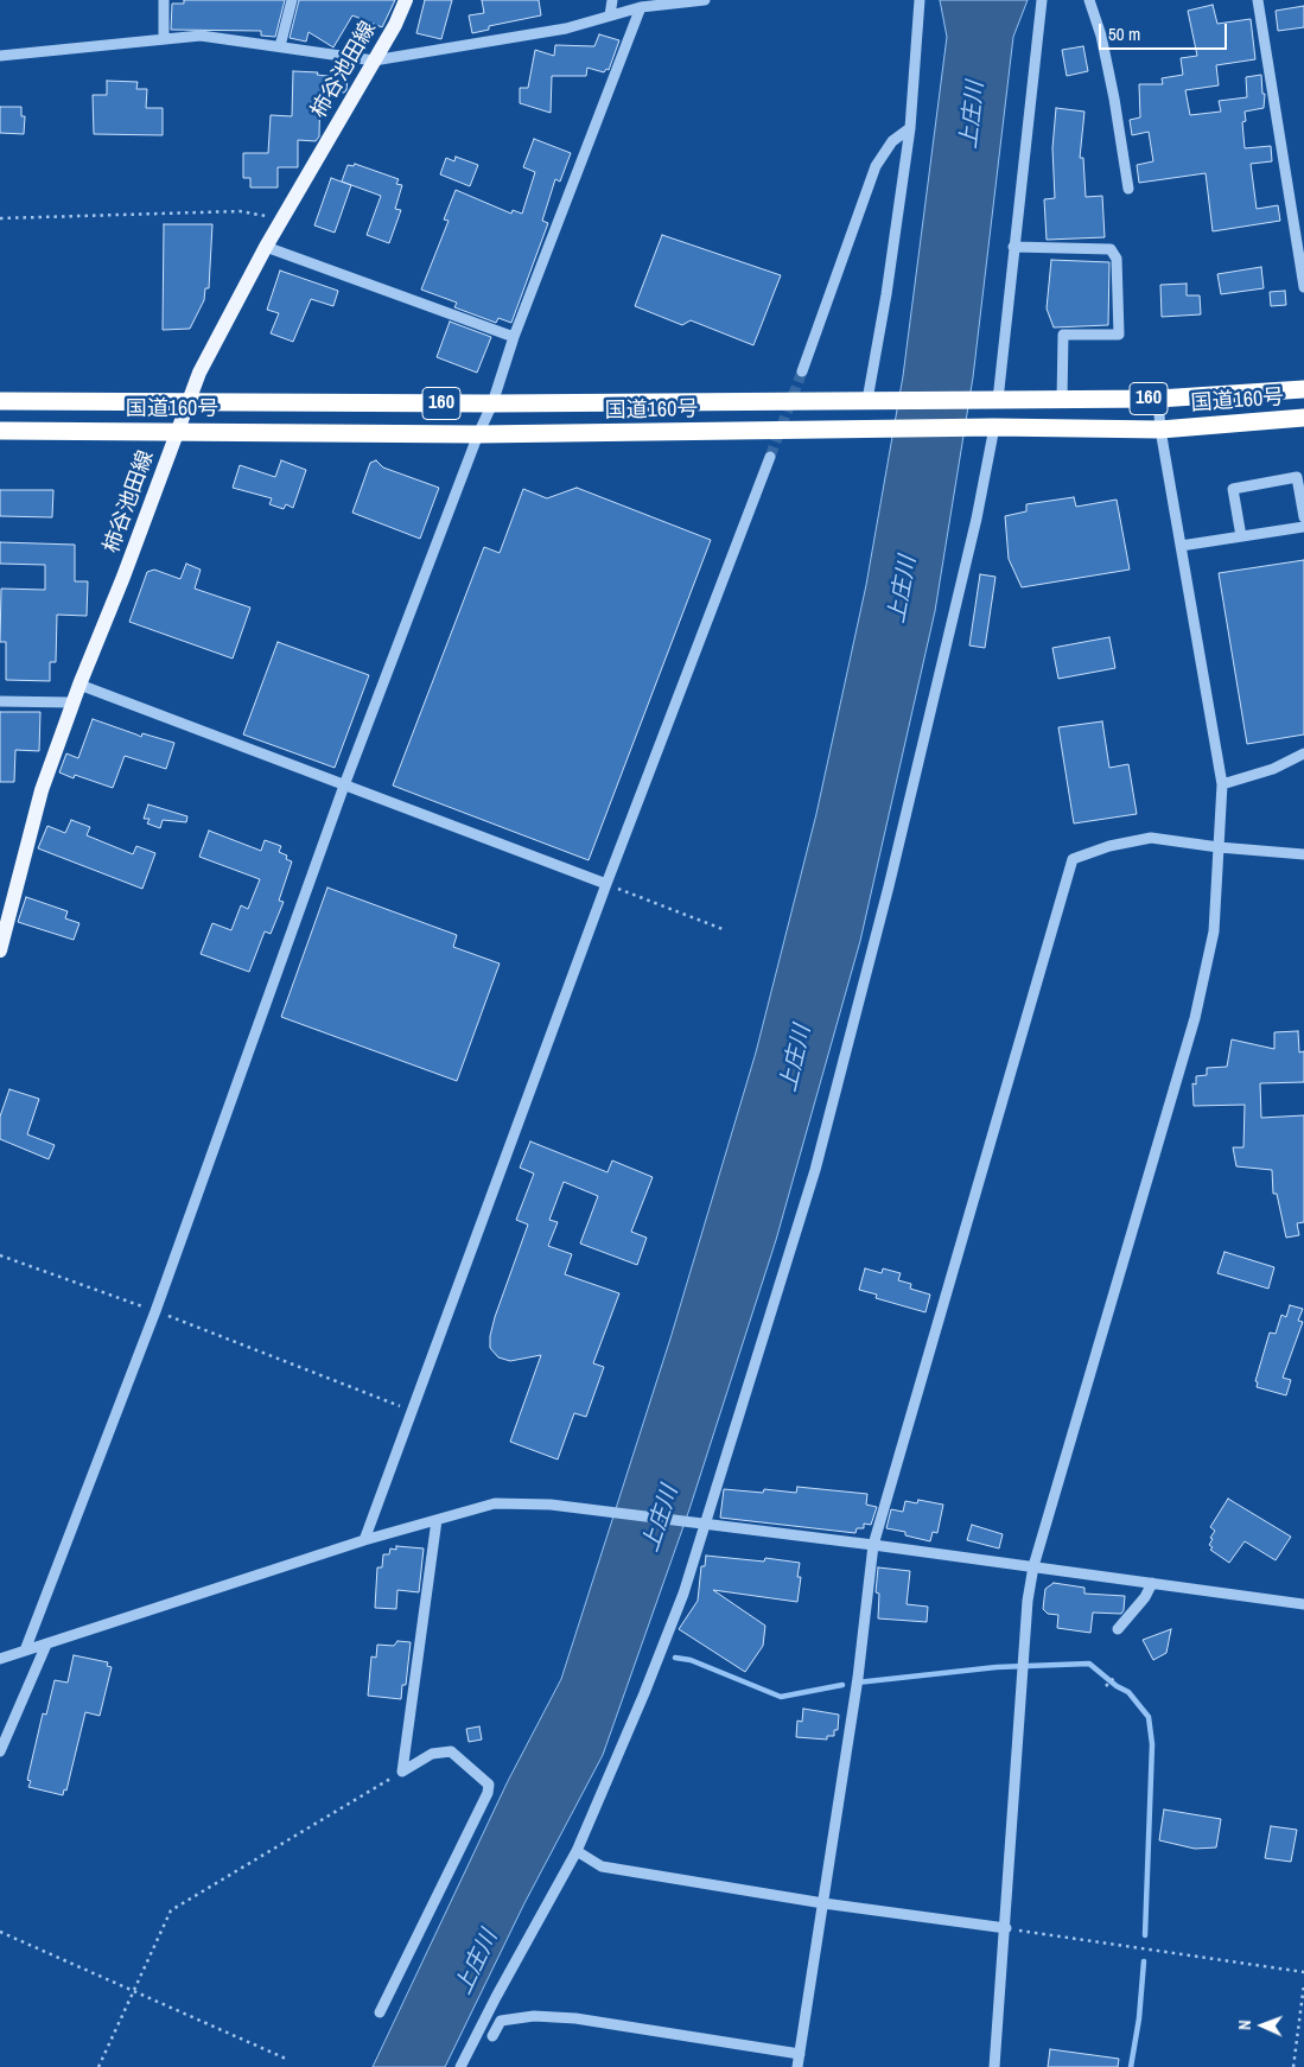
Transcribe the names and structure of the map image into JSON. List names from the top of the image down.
{
  "streets": {
    "highway": ["160", "国道160号"],
    "main road": ["柿谷池田線"]
  },
  "crossings": [
    ["柿谷池田線", "国道160号"]
  ],
  "water": ["上庄川"],
  "scale_bar": "50 m",
  "north": "left"
}
